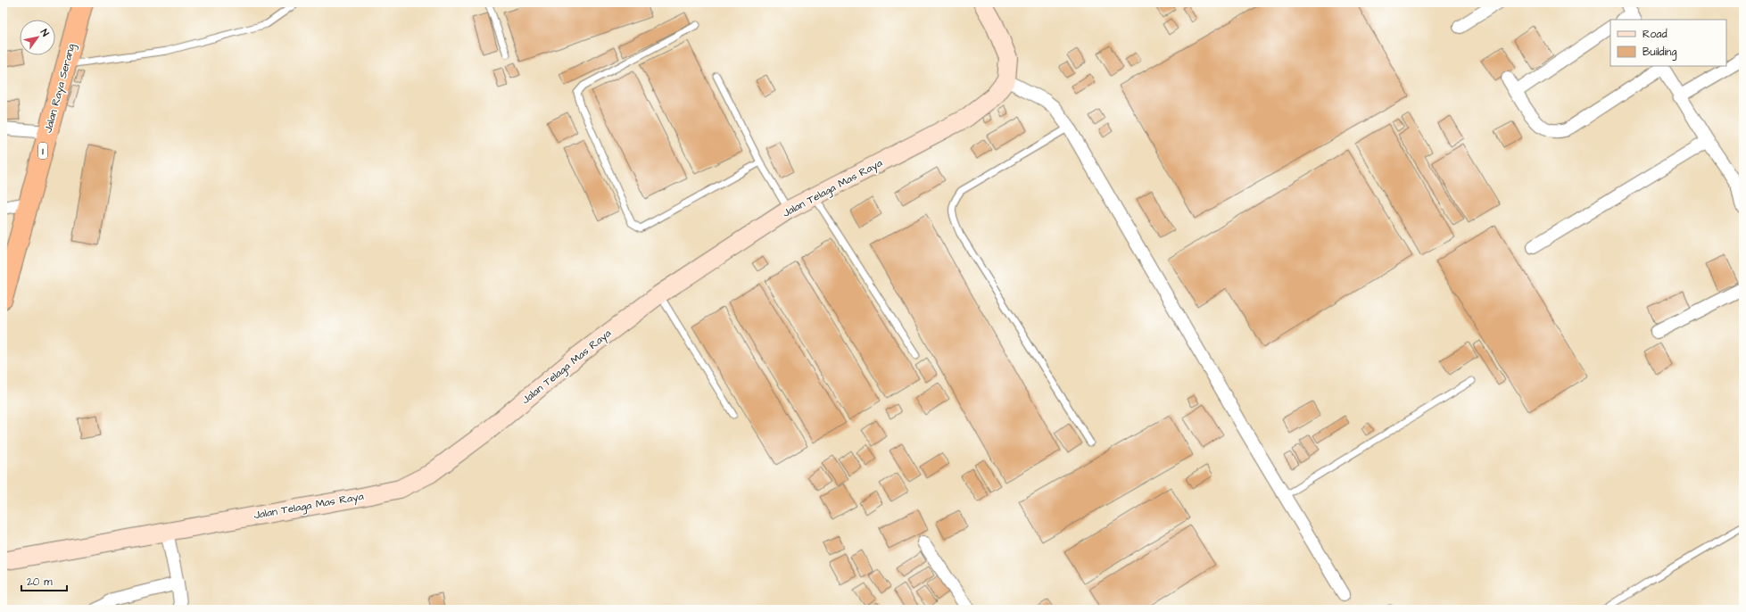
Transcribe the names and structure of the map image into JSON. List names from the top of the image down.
{
  "streets": {
    "highway": ["Jalan Raya Serang", "1"],
    "main road": ["Jalan Telaga Mas Raya"]
  },
  "legend": ["Road", "Building"],
  "scale_bar": "20 m",
  "north": "top right"
}
